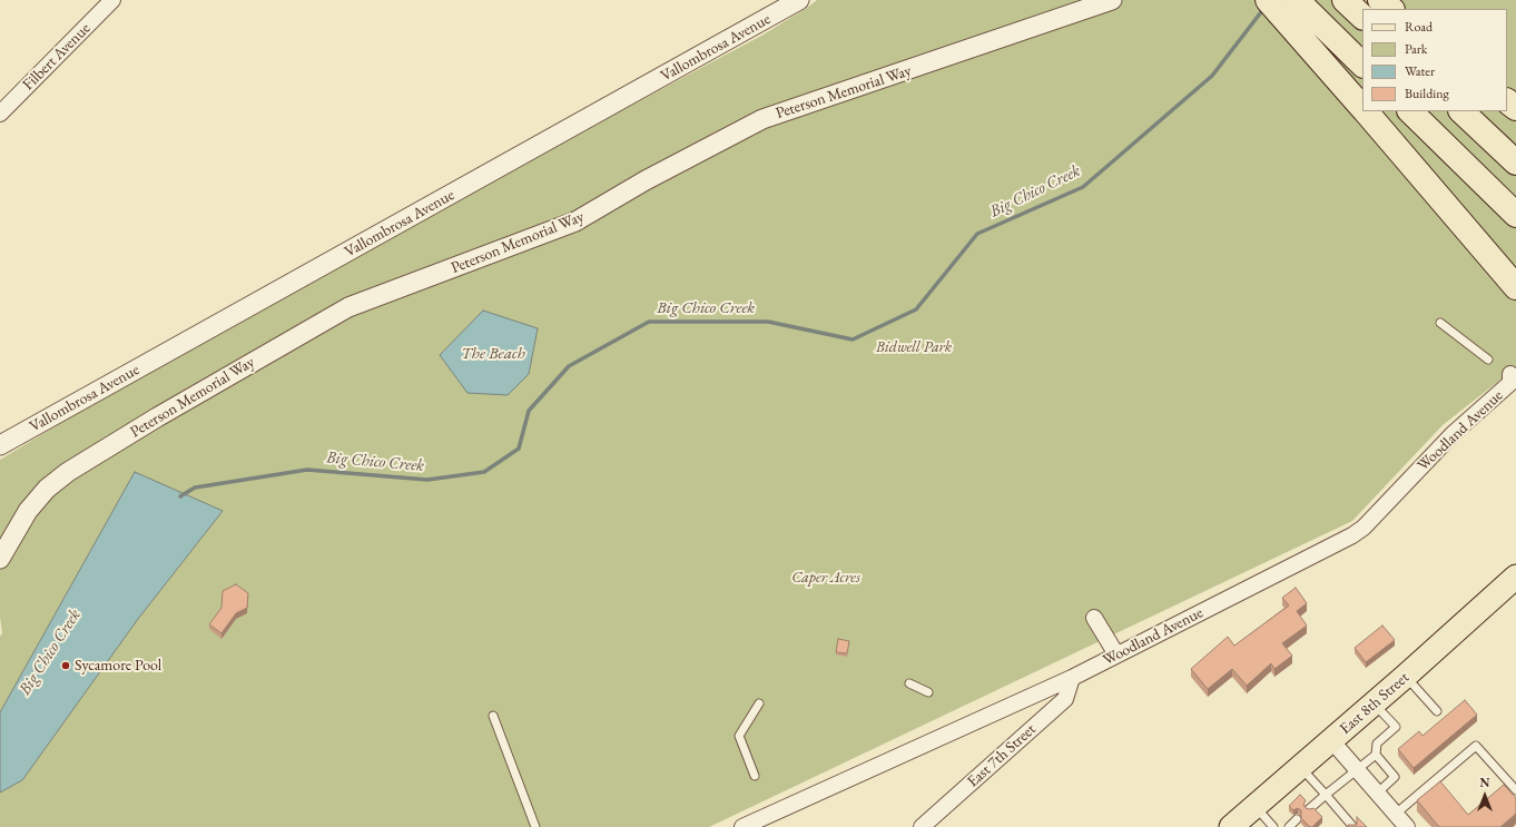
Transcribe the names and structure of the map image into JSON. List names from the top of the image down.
{
  "streets": {
    "main road": ["East 8th Street"],
    "street": [
      "Vallombrosa Avenue",
      "Filbert Avenue",
      "Peterson Memorial Way",
      "Woodland Avenue",
      "East 7th Street"
    ]
  },
  "crossings": [
    ["Woodland Avenue", "East 7th Street"]
  ],
  "water": ["Big Chico Creek", "The Beach"],
  "parks": ["Bidwell Park", "Caper Acres"],
  "places": ["Sycamore Pool"],
  "legend": [
    "Road",
    "Park",
    "Water",
    "Building"
  ],
  "north": "top"
}
